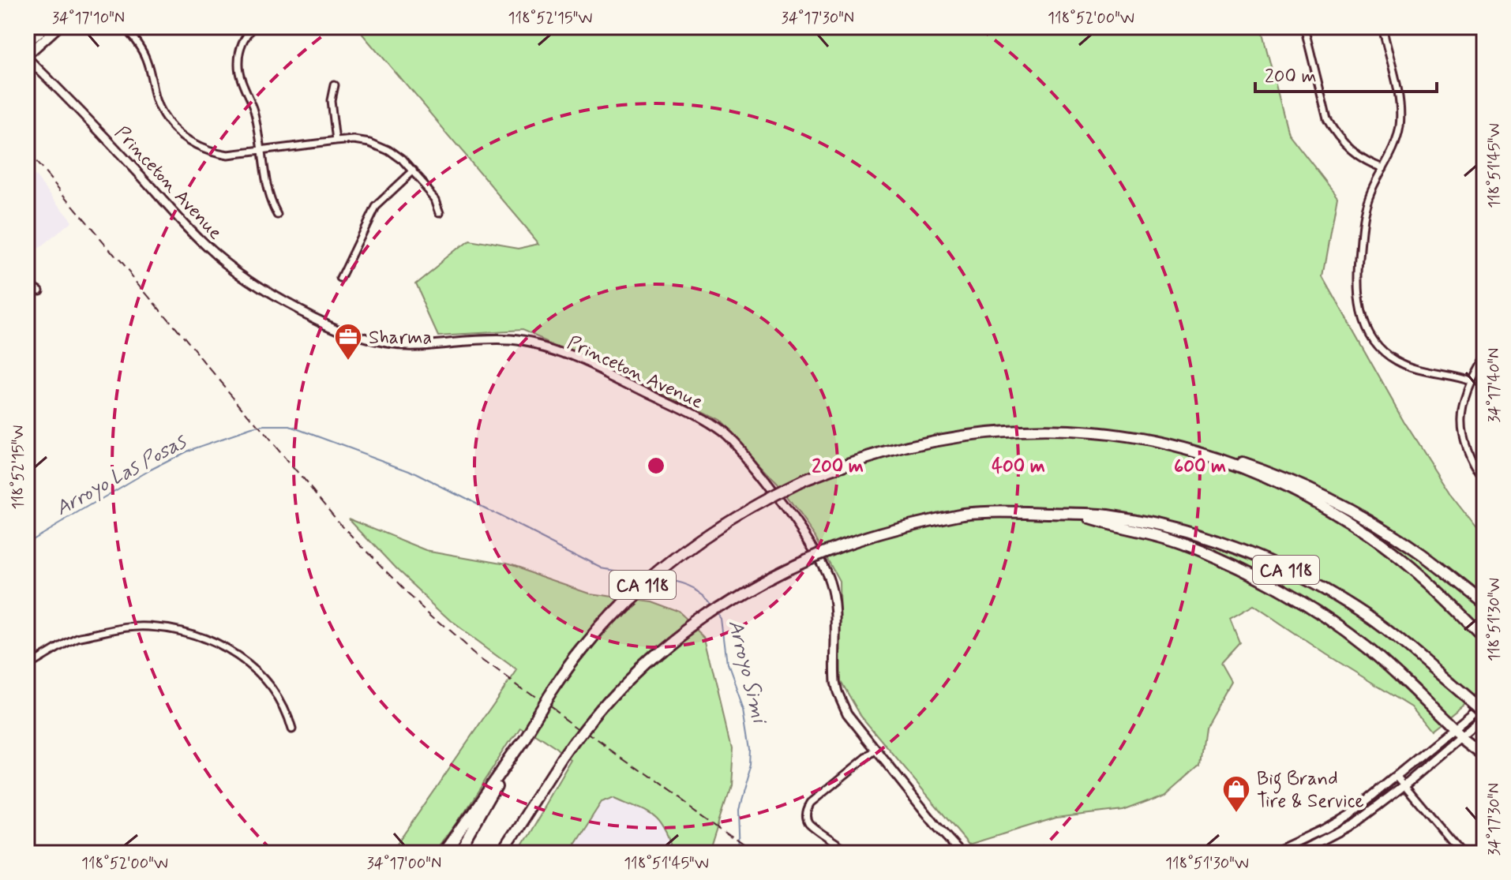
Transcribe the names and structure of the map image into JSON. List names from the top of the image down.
{
  "streets": {
    "highway": ["CA 118"],
    "street": ["Princeton Avenue"]
  },
  "water": ["Arroyo Las Posas", "Arroyo Simi"],
  "places": {
    "office": ["Sharma"],
    "shop": ["Big Brand Tire & Service"]
  },
  "scale_bar": "200 m",
  "coordinates": [
    "34°17'10\"N",
    "118°52'15\"W",
    "34°17'30\"N",
    "118°52'00\"W",
    "118°51'45\"W",
    "34°17'40\"N",
    "118°51'30\"W",
    "34°17'00\"N"
  ],
  "rings": ["200 m", "400 m", "600 m"]
}
